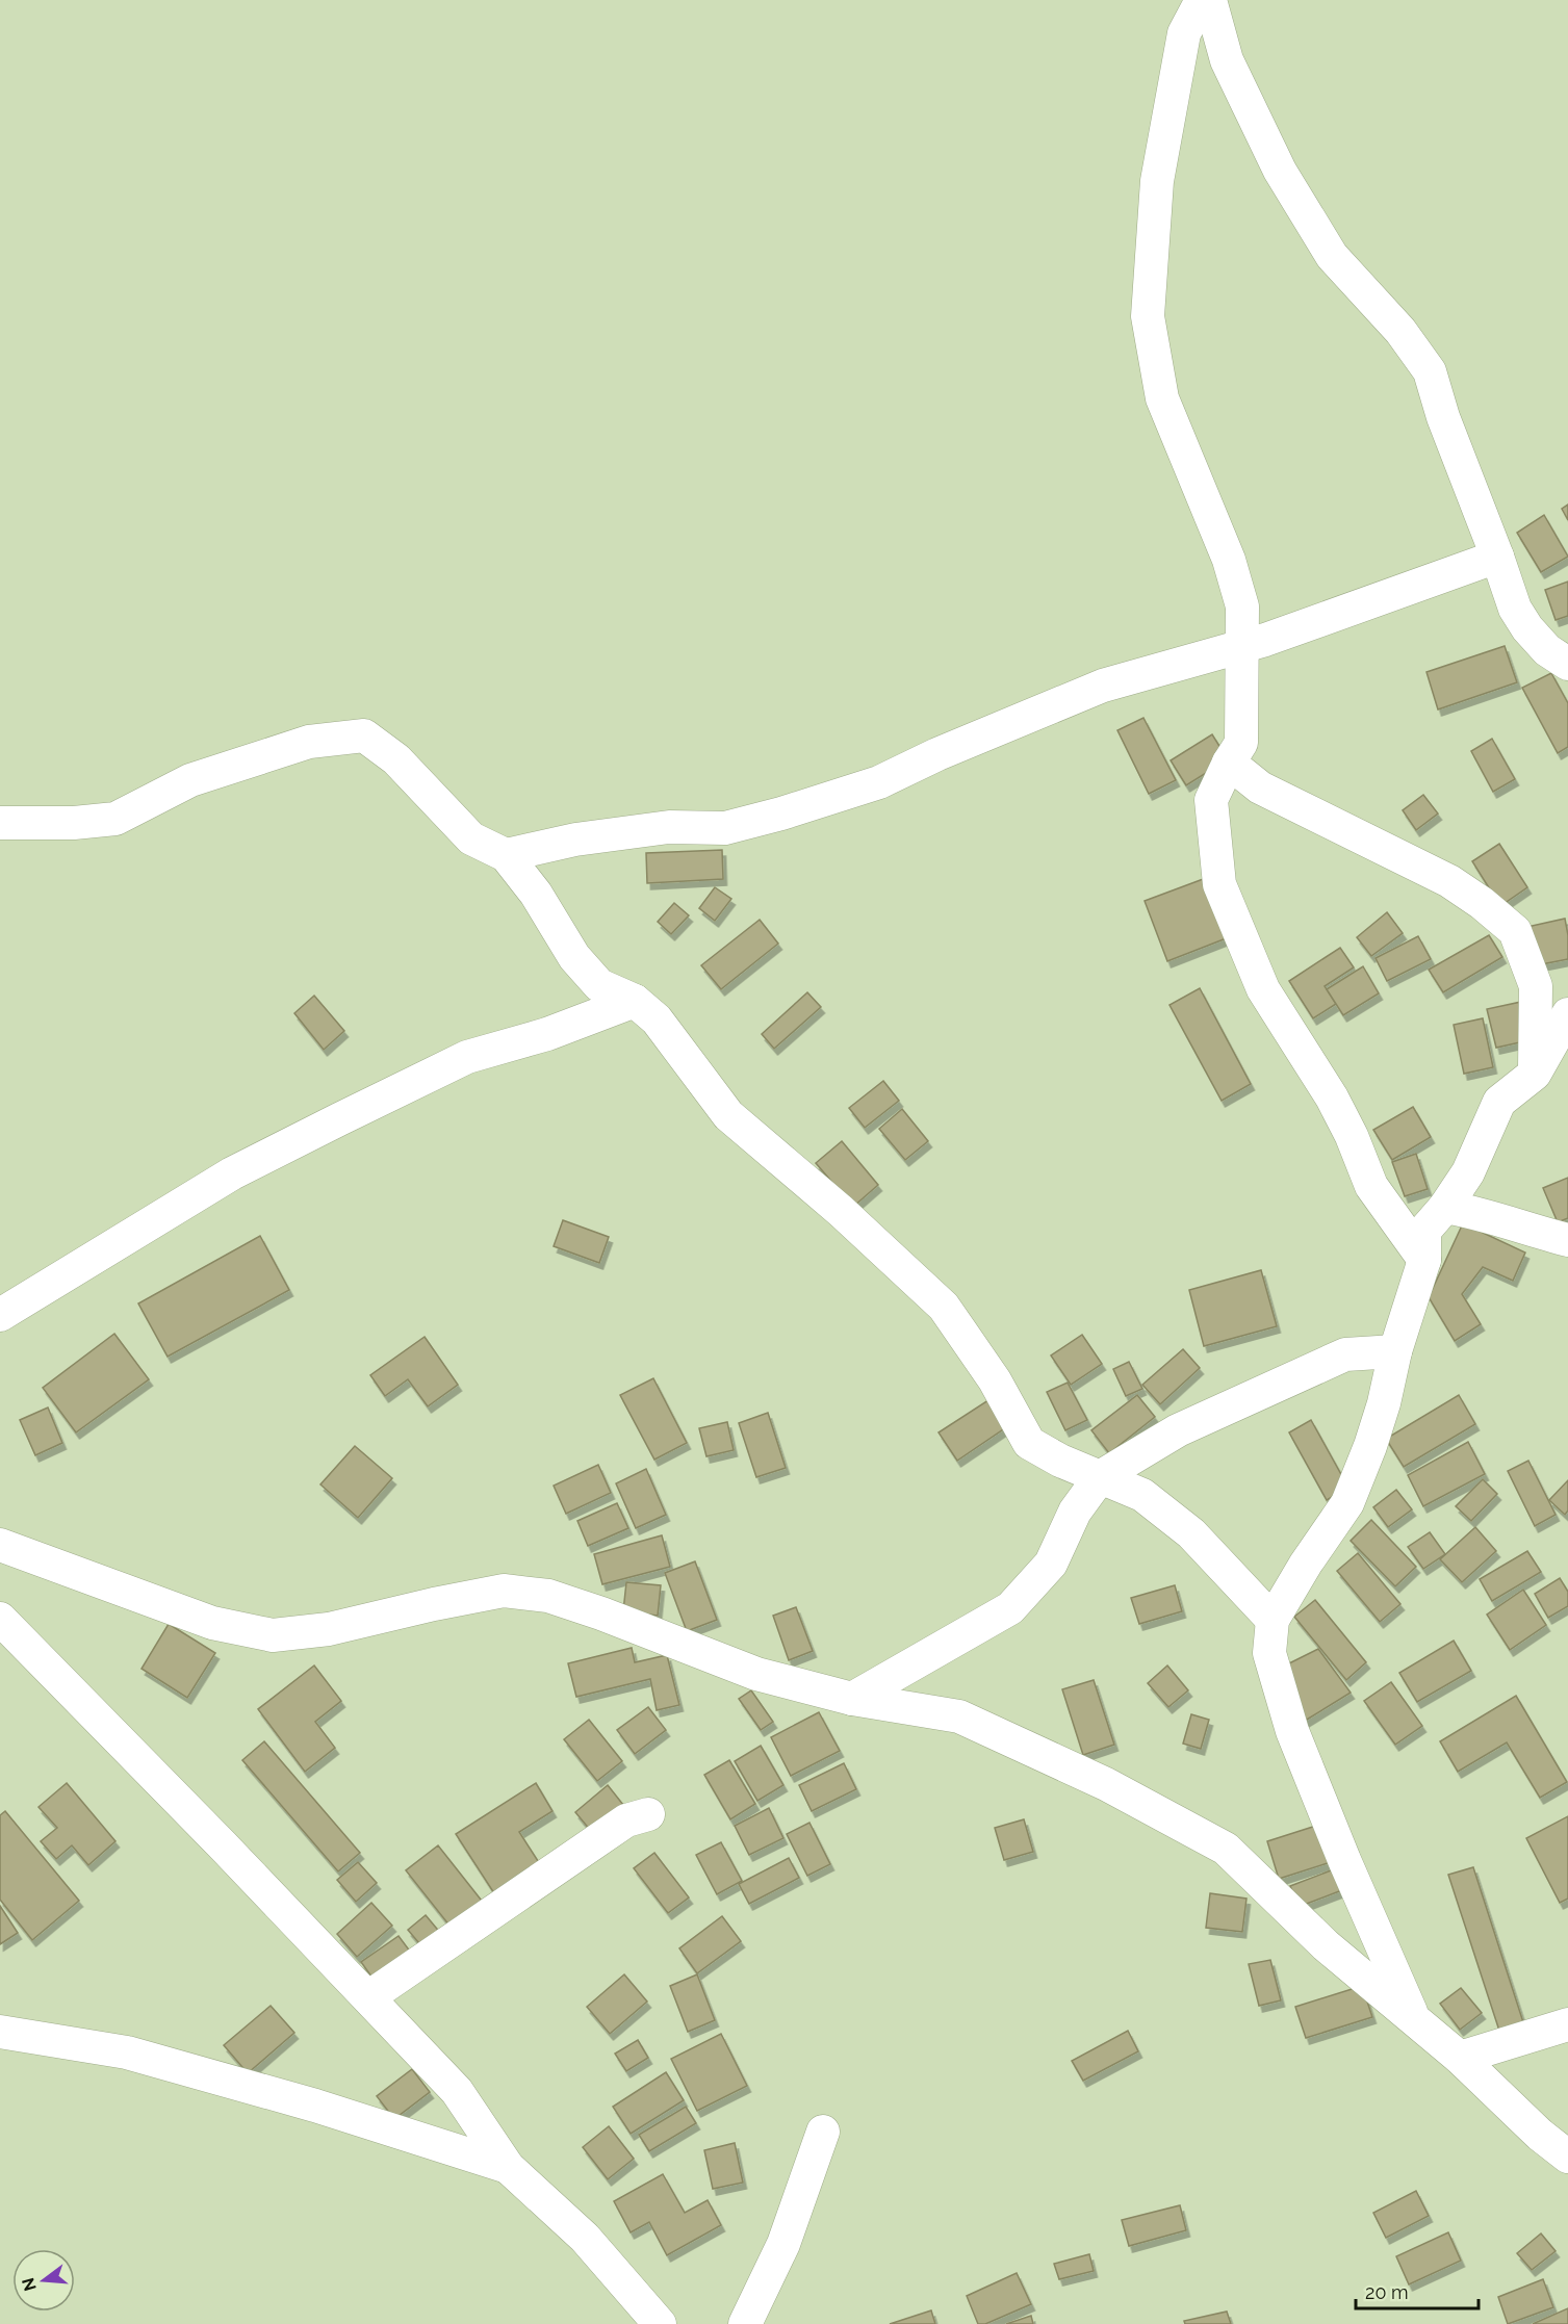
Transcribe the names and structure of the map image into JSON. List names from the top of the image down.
{
  "scale_bar": "20 m",
  "north": "left"
}
